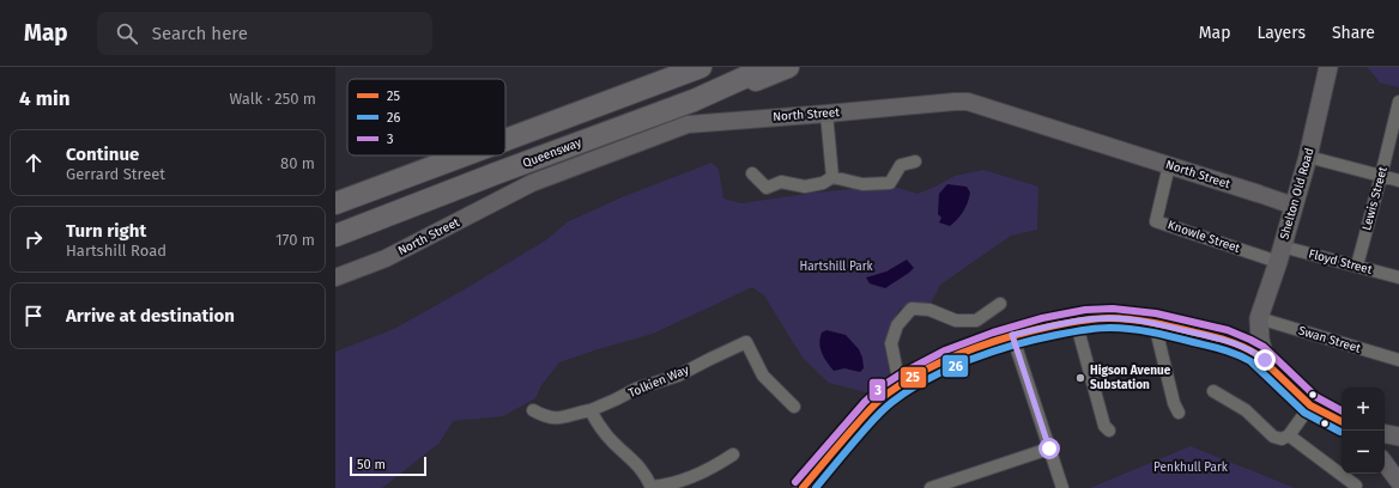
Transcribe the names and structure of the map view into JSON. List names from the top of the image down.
{
  "streets": {
    "highway": ["Queensway"],
    "main road": ["Shelton Old Road"],
    "street": [
      "North Street",
      "Lewis Street",
      "Knowle Street",
      "Floyd Street",
      "Swan Street",
      "Tolkien Way"
    ]
  },
  "crossings": [
    ["North Street", "Shelton Old Road"],
    ["North Street", "Knowle Street"],
    ["Shelton Old Road", "Knowle Street"],
    ["Shelton Old Road", "Floyd Street"],
    ["Shelton Old Road", "Swan Street"],
    ["Lewis Street", "Floyd Street"],
    ["Knowle Street", "Floyd Street"]
  ],
  "parks": ["Hartshill Park", "Penkhull Park"],
  "places": ["Higson Avenue Substation"],
  "lines": ["transit line 3", "transit line 25", "transit line 26"],
  "legend": ["25", "26", "3"],
  "scale_bar": "50 m",
  "page": {
    "header": "Map",
    "search": "Search here",
    "nav": ["Map", "Layers", "Share"],
    "heading": ["4 min", "Walk · 250 m"],
    "list": [
      ["Continue", "Gerrard Street", "80 m"],
      ["Turn right", "Hartshill Road", "170 m"],
      "Arrive at destination"
    ],
    "map_buttons": ["+", "−"],
    "scale": "50 m"
  }
}
